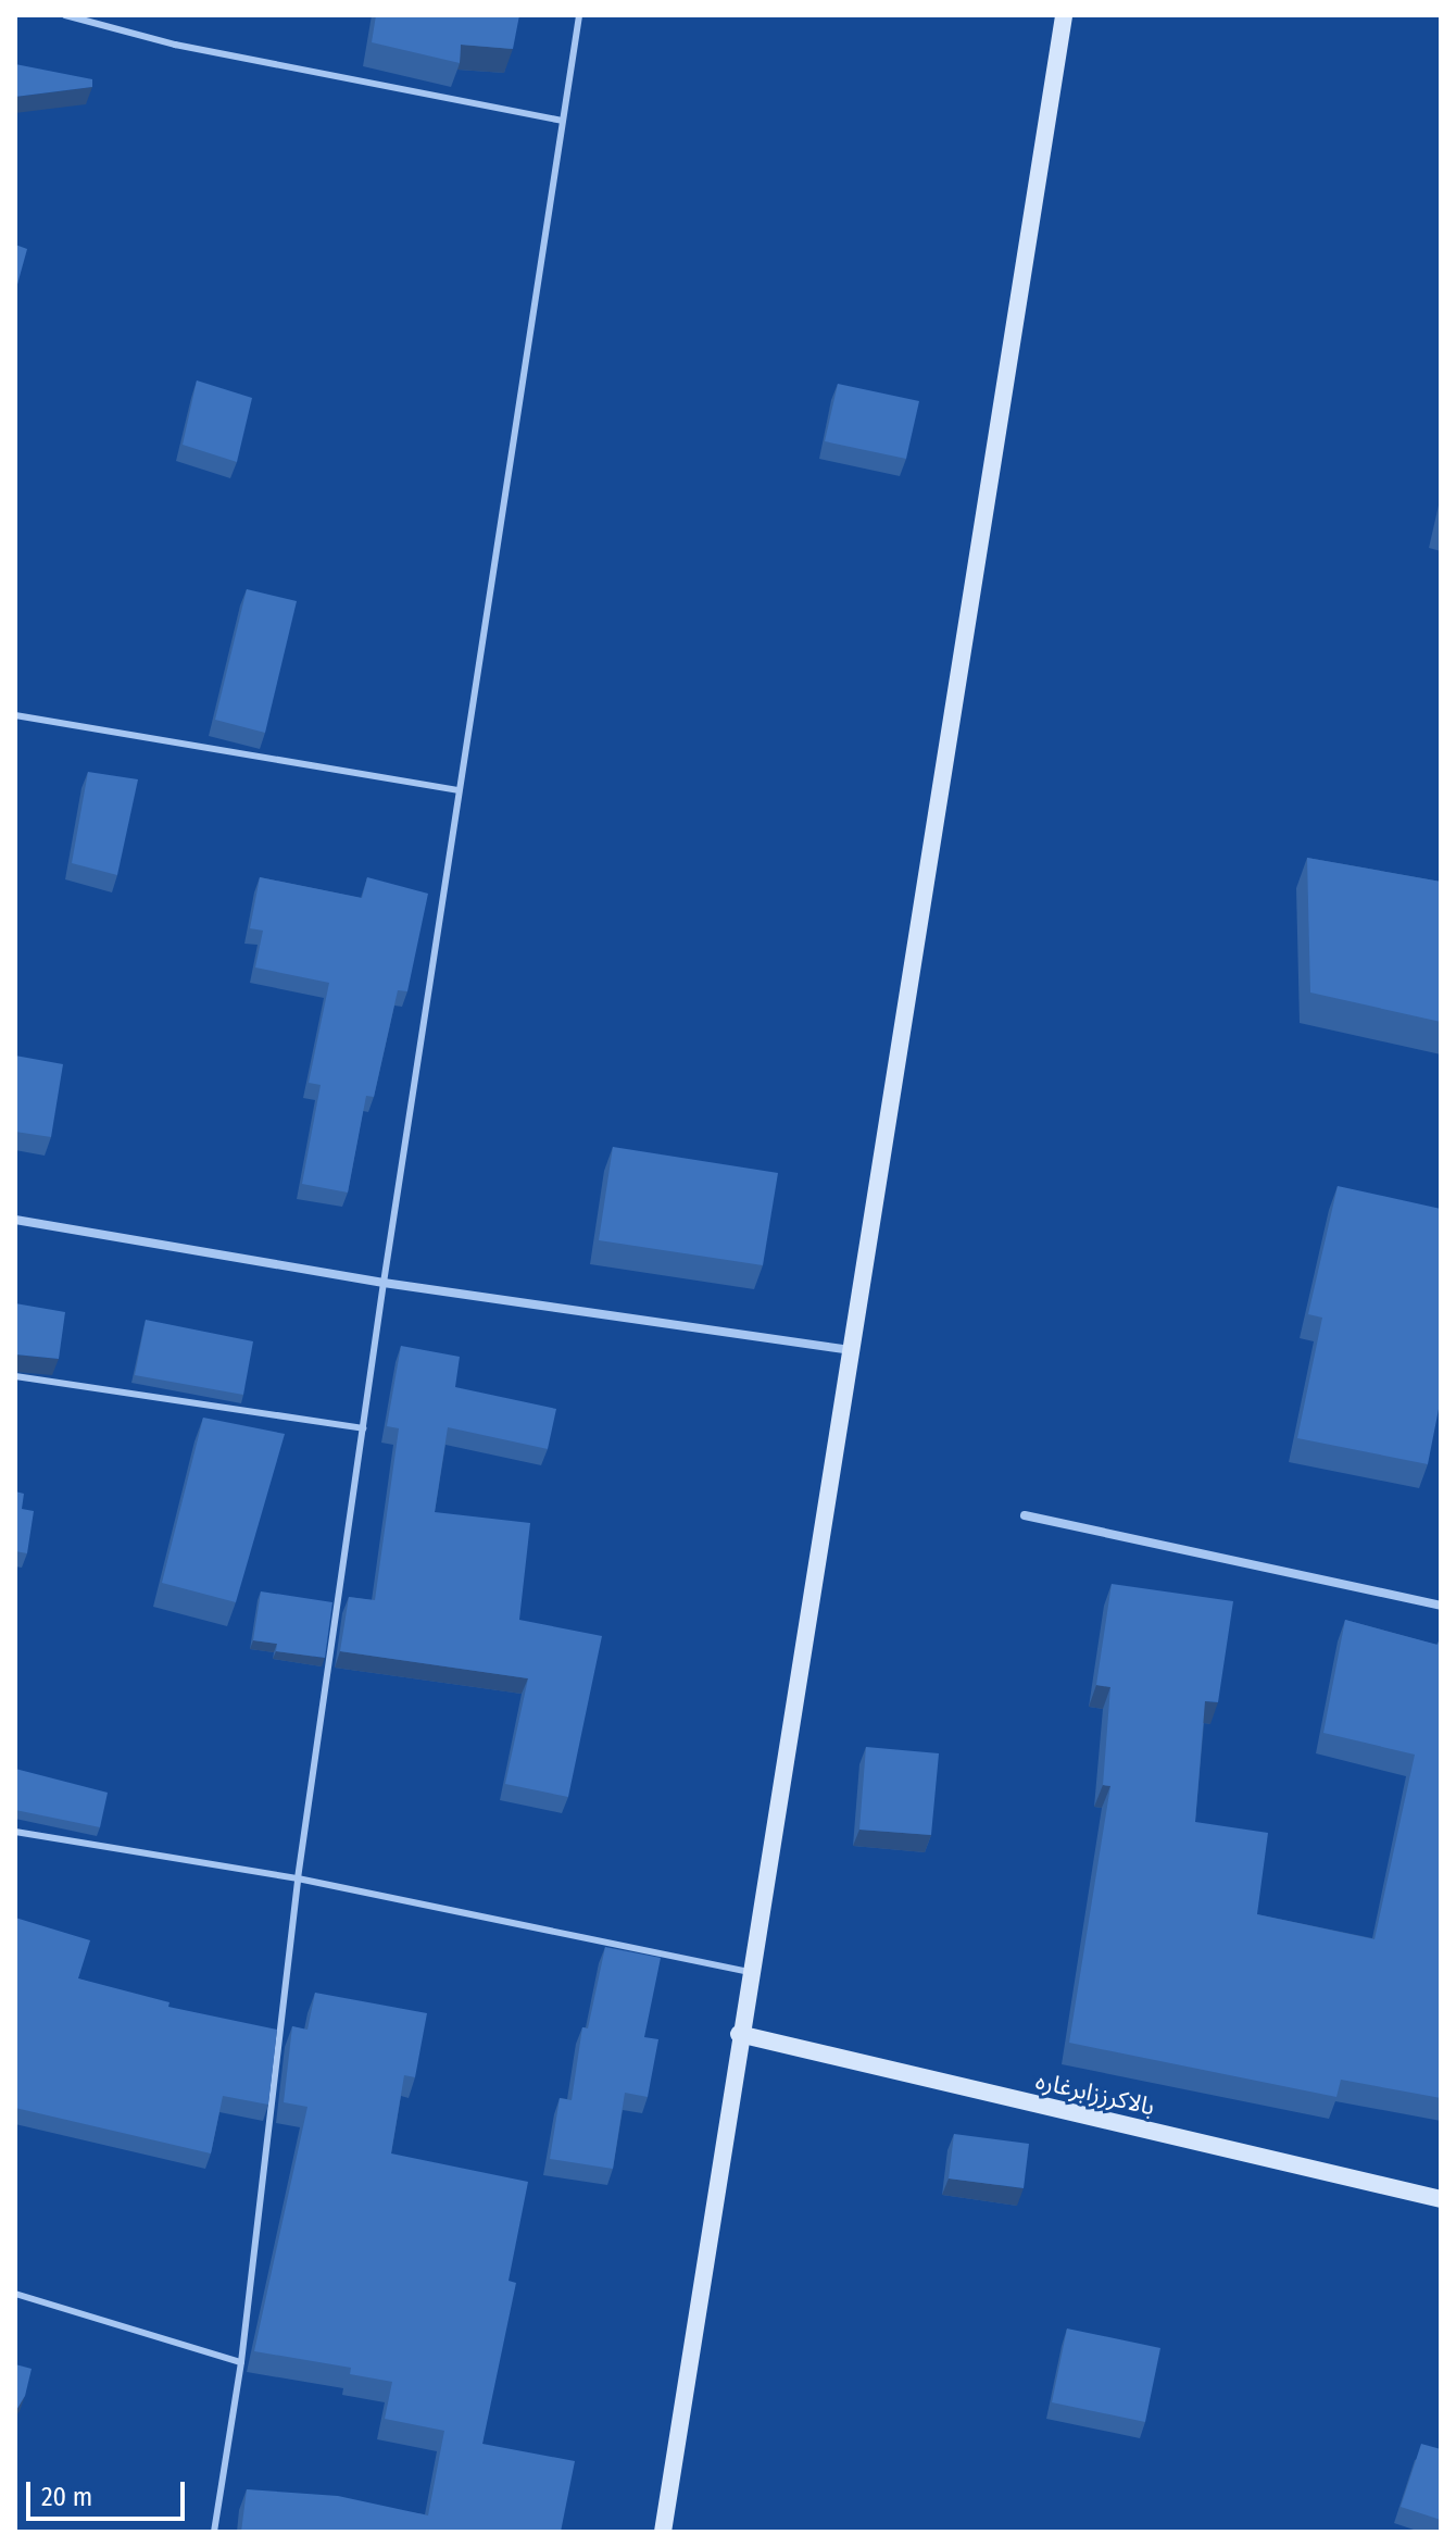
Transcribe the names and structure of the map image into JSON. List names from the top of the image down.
{
  "streets": {
    "main road": ["بالاکرززابرغاره"]
  },
  "scale_bar": "20 m"
}
